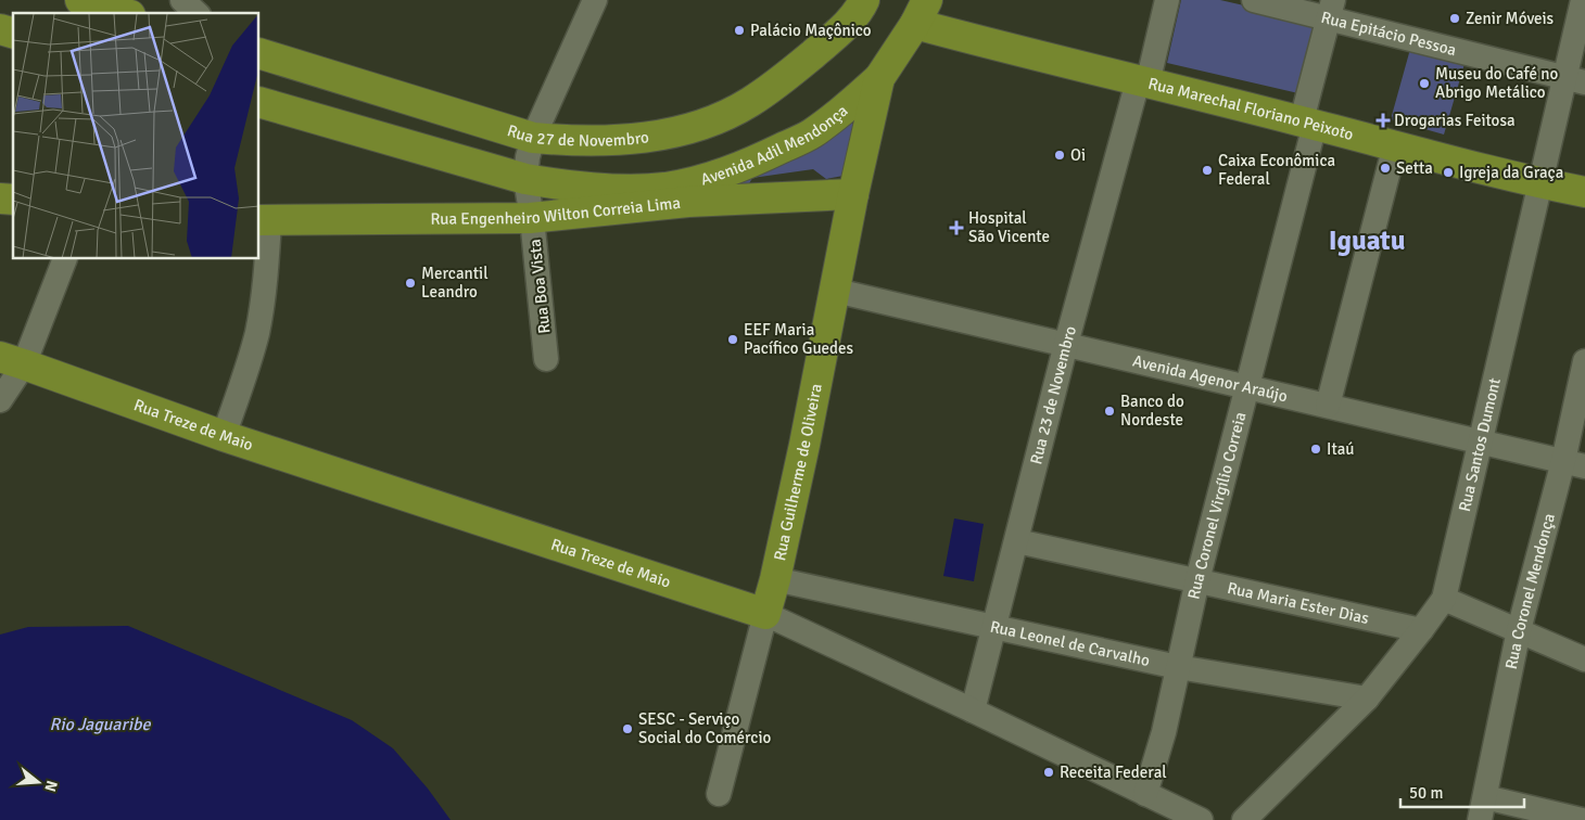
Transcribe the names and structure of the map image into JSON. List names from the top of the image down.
{
  "streets": {
    "main road": [
      "Rua Marechal Floriano Peixoto",
      "Rua 27 de Novembro",
      "Avenida Adil Mendonça",
      "Rua Engenheiro Wilton Correia Lima",
      "Rua Treze de Maio",
      "Rua Guilherme de Oliveira"
    ],
    "street": [
      "Rua Epitácio Pessoa",
      "Rua Boa Vista",
      "Avenida Agenor Araújo",
      "Rua 23 de Novembro",
      "Rua Santos Dumont",
      "Rua Coronel Virgílio Correia",
      "Rua Coronel Mendonça",
      "Rua Maria Ester Dias",
      "Rua Leonel de Carvalho"
    ]
  },
  "crossings": [
    ["Rua Epitácio Pessoa", "Rua Santos Dumont"],
    ["Rua Epitácio Pessoa", "Rua Coronel Virgílio Correia"],
    ["Rua Marechal Floriano Peixoto", "Rua 23 de Novembro"],
    ["Rua Marechal Floriano Peixoto", "Rua Santos Dumont"],
    ["Rua Marechal Floriano Peixoto", "Rua Guilherme de Oliveira"],
    ["Rua Marechal Floriano Peixoto", "Rua Coronel Virgílio Correia"],
    ["Rua 27 de Novembro", "Rua Boa Vista"],
    ["Avenida Adil Mendonça", "Rua Boa Vista"],
    ["Avenida Adil Mendonça", "Rua Guilherme de Oliveira"],
    ["Rua Engenheiro Wilton Correia Lima", "Rua Boa Vista"],
    ["Rua Engenheiro Wilton Correia Lima", "Rua Guilherme de Oliveira"],
    ["Avenida Agenor Araújo", "Rua 23 de Novembro"],
    ["Avenida Agenor Araújo", "Rua Santos Dumont"],
    ["Avenida Agenor Araújo", "Rua Guilherme de Oliveira"],
    ["Avenida Agenor Araújo", "Rua Coronel Virgílio Correia"],
    ["Avenida Agenor Araújo", "Rua Coronel Mendonça"],
    ["Rua 23 de Novembro", "Rua Treze de Maio"],
    ["Rua 23 de Novembro", "Rua Maria Ester Dias"],
    ["Rua 23 de Novembro", "Rua Leonel de Carvalho"],
    ["Rua Treze de Maio", "Rua Guilherme de Oliveira"],
    ["Rua Treze de Maio", "Rua Coronel Virgílio Correia"],
    ["Rua Santos Dumont", "Rua Maria Ester Dias"],
    ["Rua Santos Dumont", "Rua Leonel de Carvalho"],
    ["Rua Guilherme de Oliveira", "Rua Leonel de Carvalho"],
    ["Rua Coronel Virgílio Correia", "Rua Maria Ester Dias"],
    ["Rua Coronel Virgílio Correia", "Rua Leonel de Carvalho"]
  ],
  "districts": ["Iguatu"],
  "water": ["Rio Jaguaribe"],
  "places": {
    "other": [
      "Zenir Móveis",
      "Palácio Maçônico",
      "Museu do Café no Abrigo Metálico",
      "Oi",
      "Setta",
      "Caixa Econômica Federal",
      "Igreja da Graça",
      "Mercantil Leandro",
      "EEF Maria Pacífico Guedes",
      "Banco do Nordeste",
      "Itaú",
      "SESC - Serviço Social do Comércio",
      "Receita Federal"
    ],
    "health": ["Drogarias Feitosa", "Hospital São Vicente"]
  },
  "scale_bar": "50 m",
  "north": "right"
}
